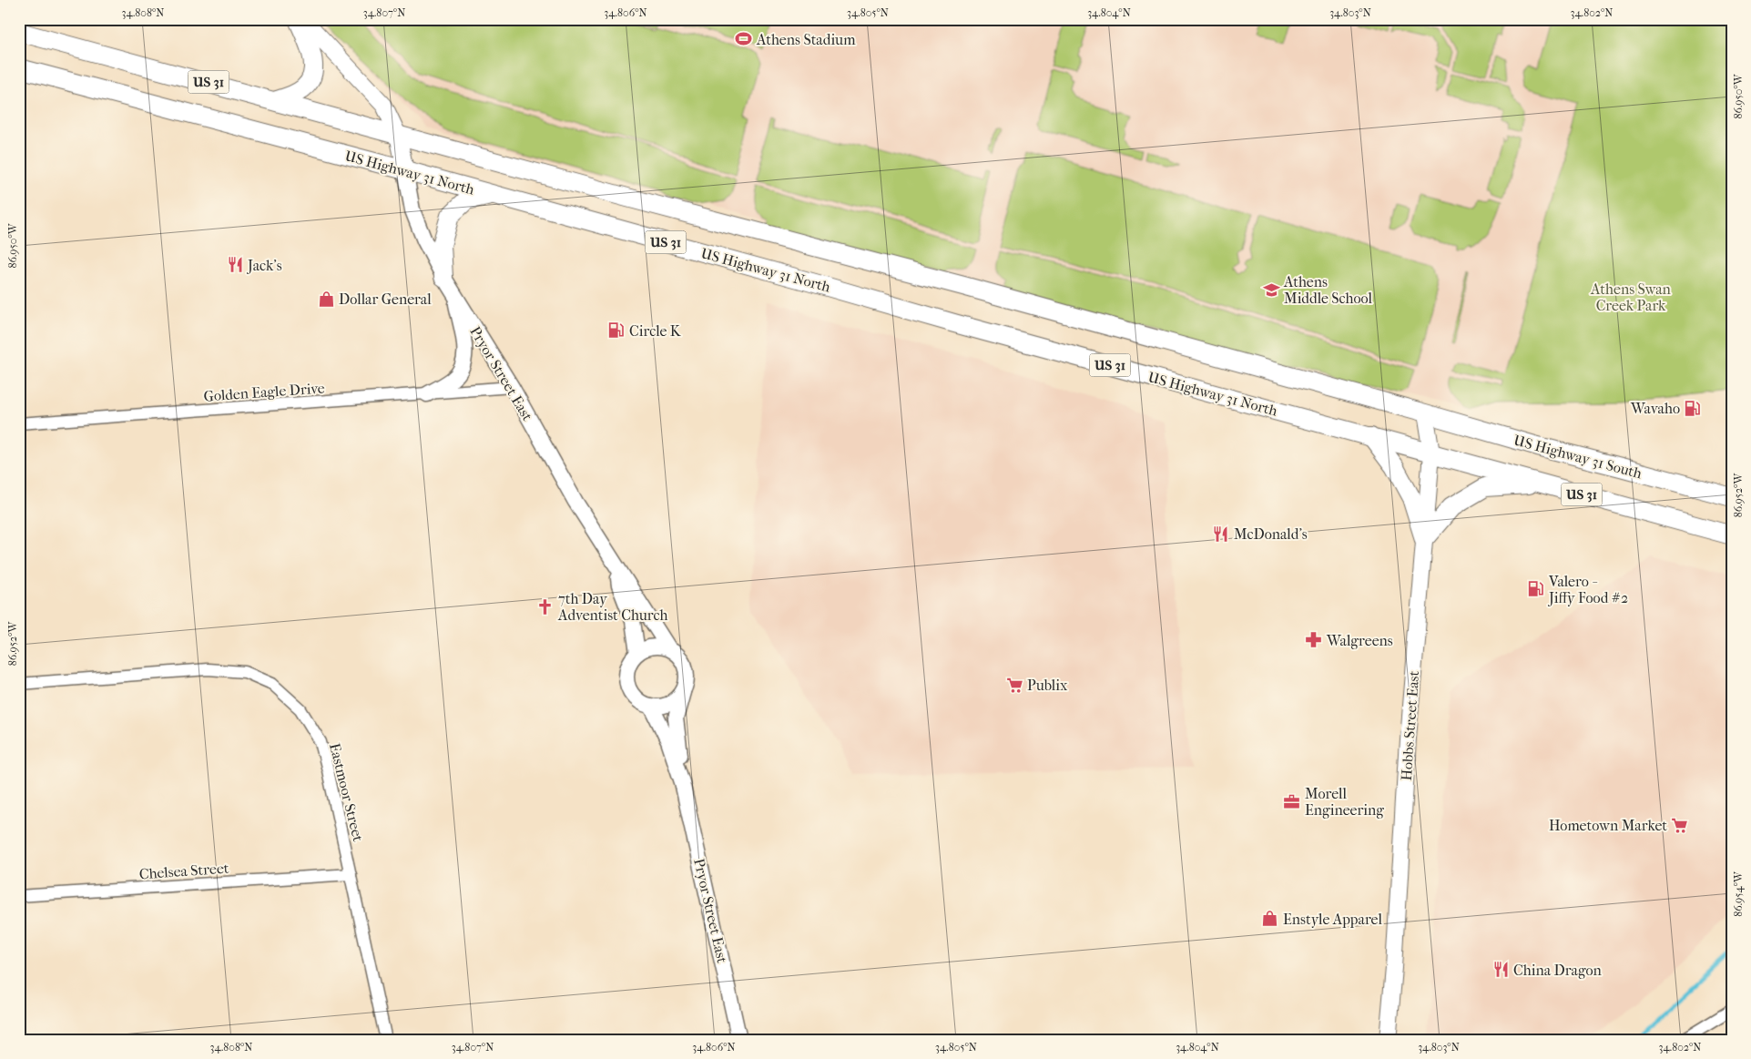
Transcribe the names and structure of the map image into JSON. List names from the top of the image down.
{
  "streets": {
    "main road": [
      "US 31",
      "US Highway 31 North",
      "US Highway 31 South",
      "Hobbs Street East"
    ],
    "street": [
      "Pryor Street East",
      "Golden Eagle Drive",
      "Eastmoor Street",
      "Chelsea Street"
    ]
  },
  "crossings": [
    ["US 31", "US Highway 31 North"],
    ["US 31", "US Highway 31 South"],
    ["US 31", "Hobbs Street East"],
    ["US Highway 31 North", "Pryor Street East"],
    ["US Highway 31 North", "Hobbs Street East"],
    ["Pryor Street East", "Golden Eagle Drive"],
    ["US Highway 31 South", "Hobbs Street East"],
    ["Eastmoor Street", "Chelsea Street"]
  ],
  "parks": ["Athens Swan Creek Park"],
  "places": {
    "sports": ["Athens Stadium"],
    "restaurant": ["Jack's", "McDonald's", "China Dragon"],
    "school or university": ["Athens Middle School"],
    "shop": ["Dollar General", "Enstyle Apparel"],
    "fuel station": ["Circle K", "Wavaho", "Valero - Jiffy Food #2"],
    "church": ["7th Day Adventist Church"],
    "pharmacy": ["Walgreens"],
    "supermarket": ["Publix", "Hometown Market"],
    "office": ["Morell Engineering"]
  },
  "coordinates": [
    "34.808°N",
    "34.807°N",
    "34.806°N",
    "34.805°N",
    "34.804°N",
    "34.803°N",
    "34.802°N",
    "86.950°W",
    "86.952°W",
    "86.954°W"
  ]
}
